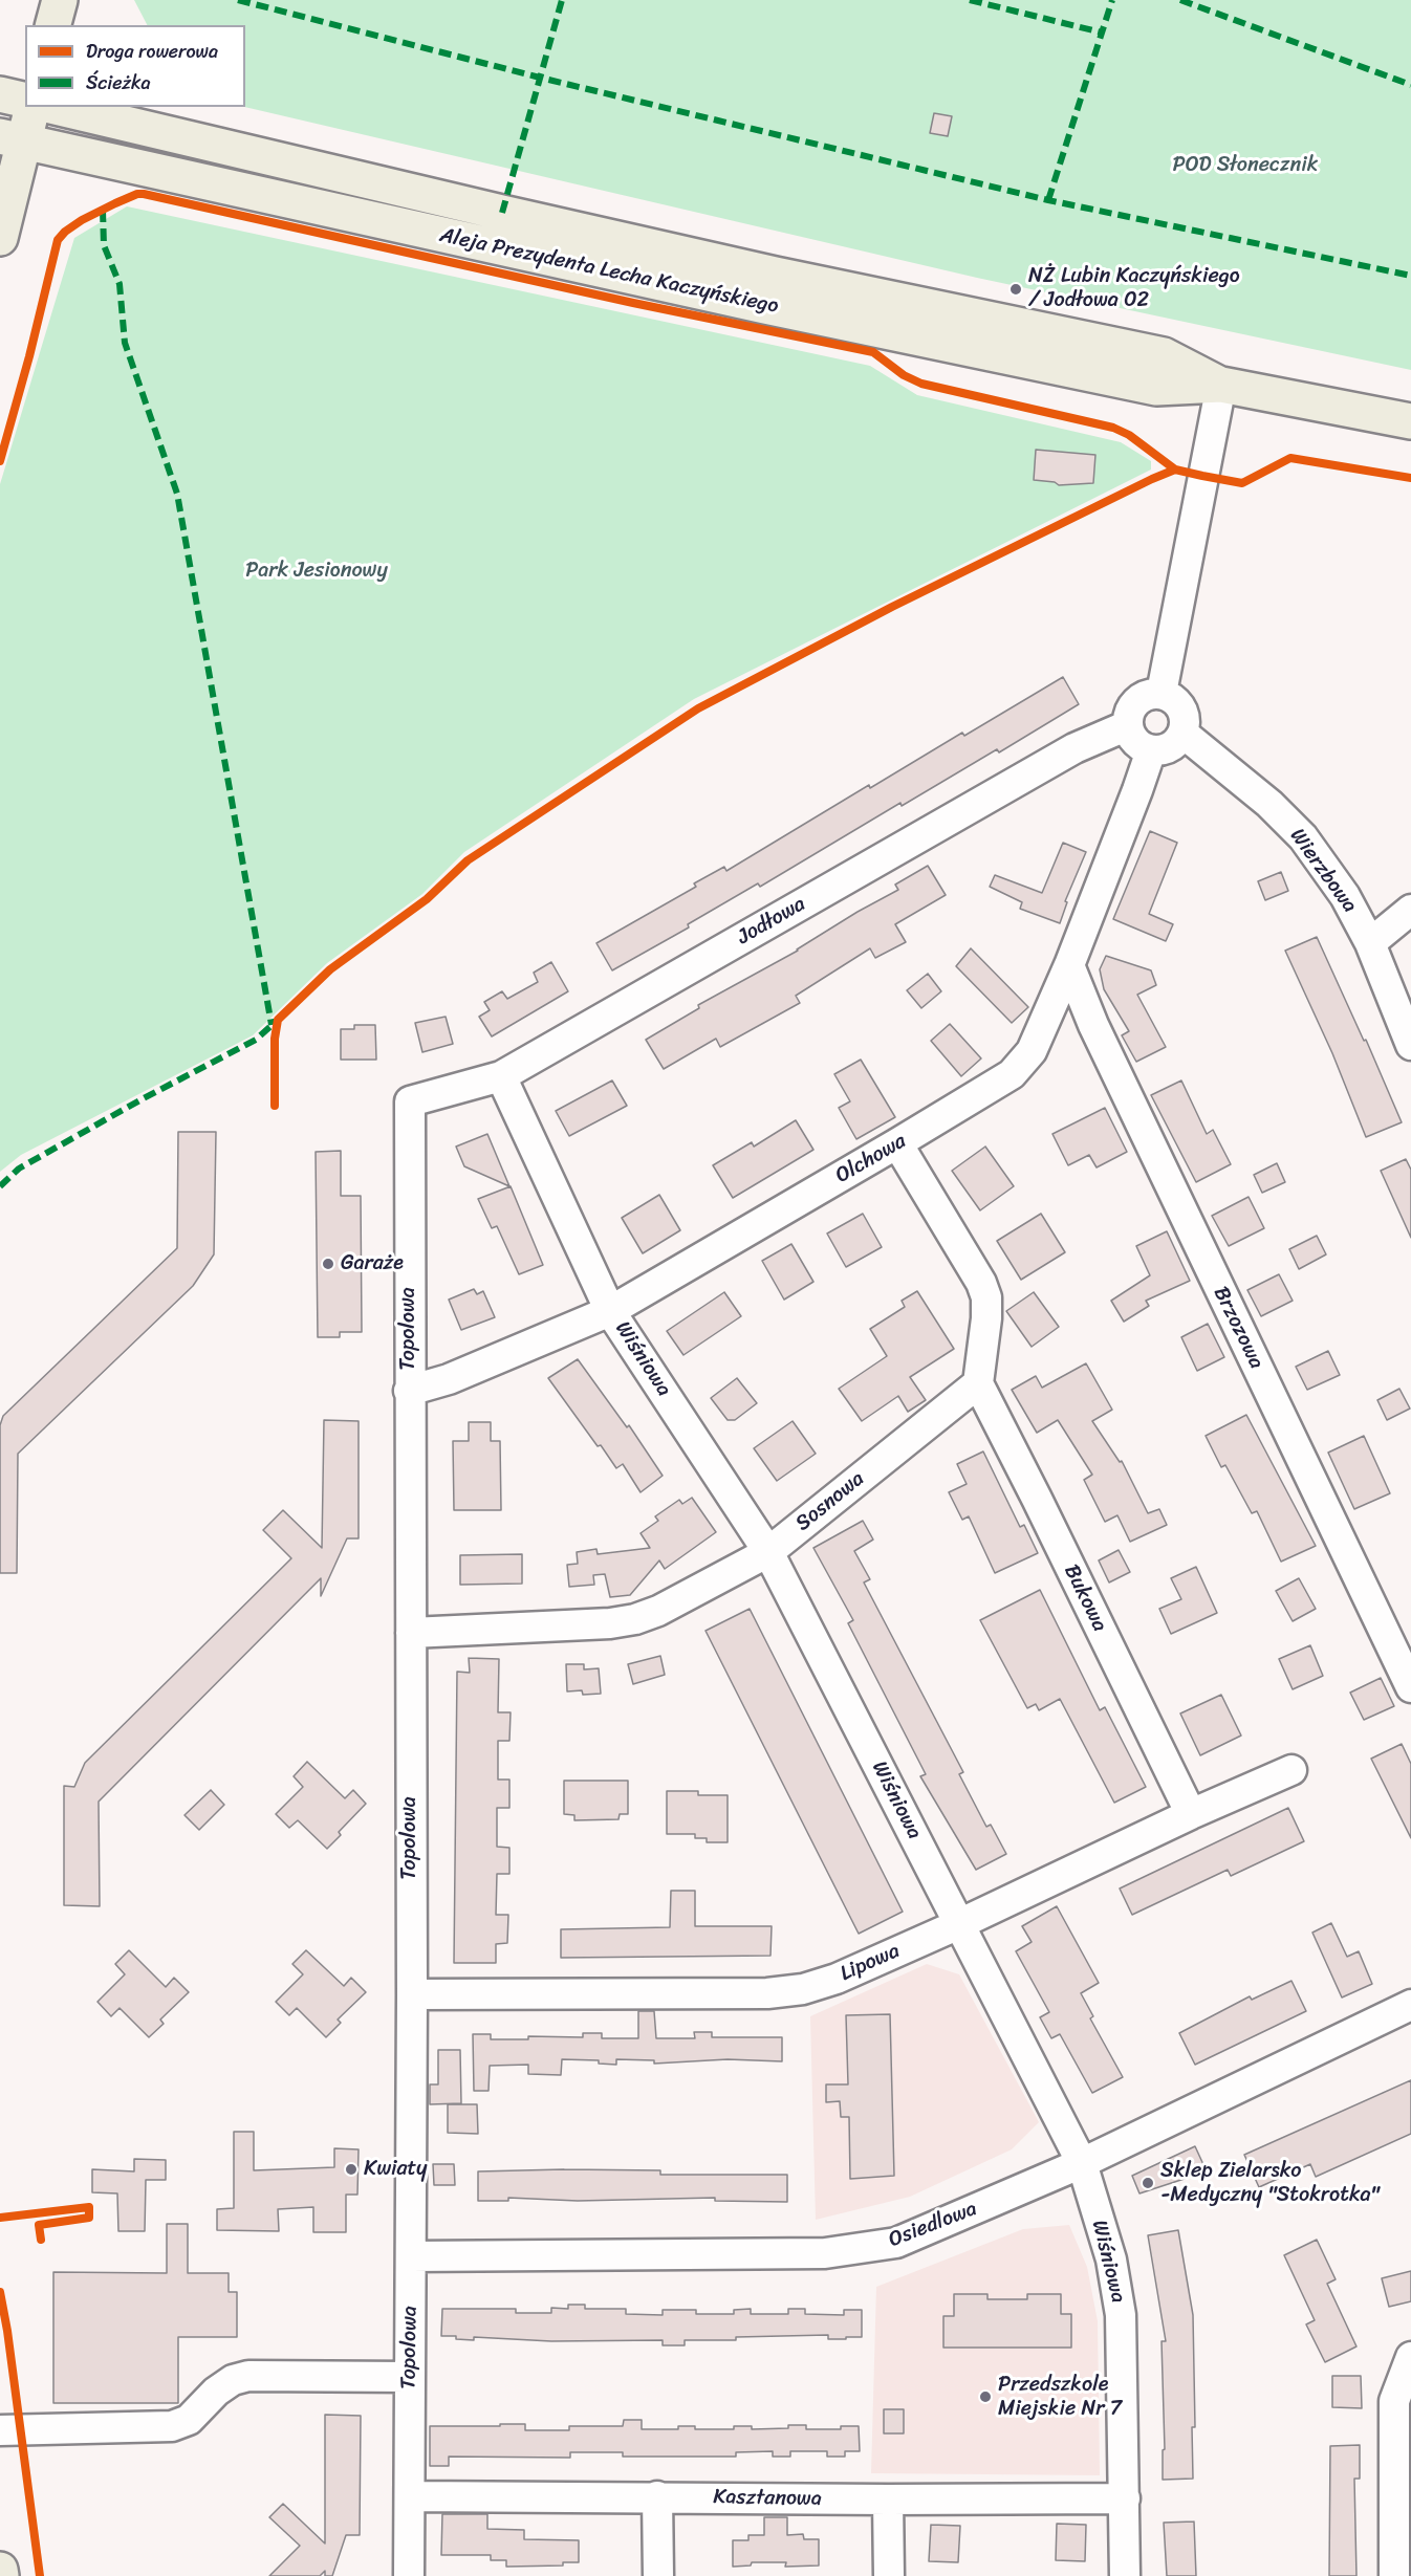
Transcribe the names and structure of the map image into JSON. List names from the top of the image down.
{
  "streets": {
    "main road": ["Aleja Prezydenta Lecha Kaczyńskiego"],
    "street": [
      "Wierzbowa",
      "Jodłowa",
      "Olchowa",
      "Brzozowa",
      "Topolowa",
      "Wiśniowa",
      "Sosnowa",
      "Bukowa",
      "Lipowa",
      "Osiedlowa",
      "Kasztanowa"
    ]
  },
  "crossings": [
    ["Wierzbowa", "Jodłowa"],
    ["Wierzbowa", "Olchowa"],
    ["Jodłowa", "Olchowa"],
    ["Jodłowa", "Topolowa"],
    ["Jodłowa", "Wiśniowa"],
    ["Olchowa", "Brzozowa"],
    ["Olchowa", "Topolowa"],
    ["Olchowa", "Wiśniowa"],
    ["Topolowa", "Sosnowa"],
    ["Topolowa", "Lipowa"],
    ["Topolowa", "Osiedlowa"],
    ["Topolowa", "Kasztanowa"],
    ["Wiśniowa", "Sosnowa"],
    ["Wiśniowa", "Lipowa"],
    ["Wiśniowa", "Osiedlowa"],
    ["Wiśniowa", "Kasztanowa"],
    ["Sosnowa", "Bukowa"],
    ["Bukowa", "Lipowa"]
  ],
  "parks": ["POD Słonecznik", "Park Jesionowy"],
  "places": [
    "NŻ Lubin Kaczyńskiego / Jodłowa 02",
    "Garaże",
    "Kwiaty",
    "Sklep Zielarsko -Medyczny \"Stokrotka\"",
    "Przedszkole Miejskie Nr 7"
  ],
  "legend": ["Droga rowerowa", "Ścieżka"]
}
